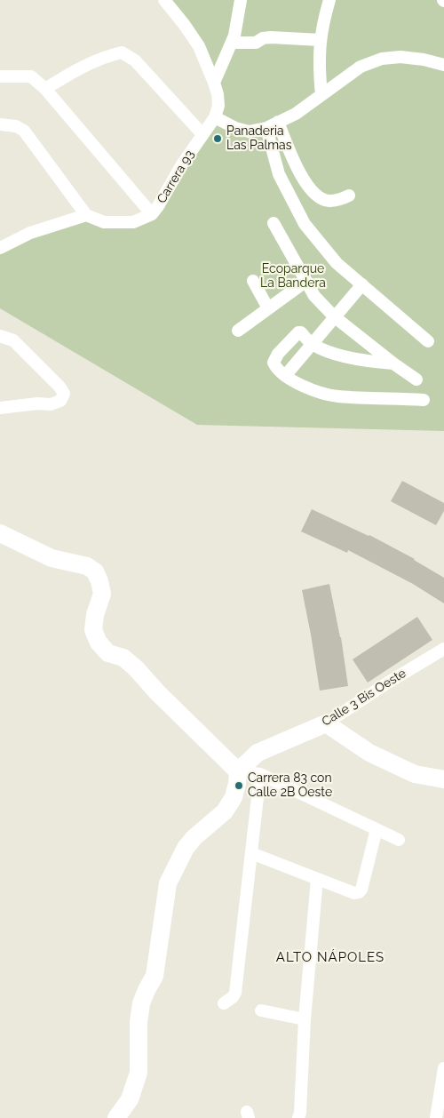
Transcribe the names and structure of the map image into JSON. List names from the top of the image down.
{
  "streets": {
    "street": ["Carrera 93", "Calle 3 Bis Oeste"]
  },
  "districts": ["ALTO NÁPOLES"],
  "parks": ["Ecoparque La Bandera"],
  "places": ["Panaderia Las Palmas", "Carrera 83 con Calle 2B Oeste"]
}
